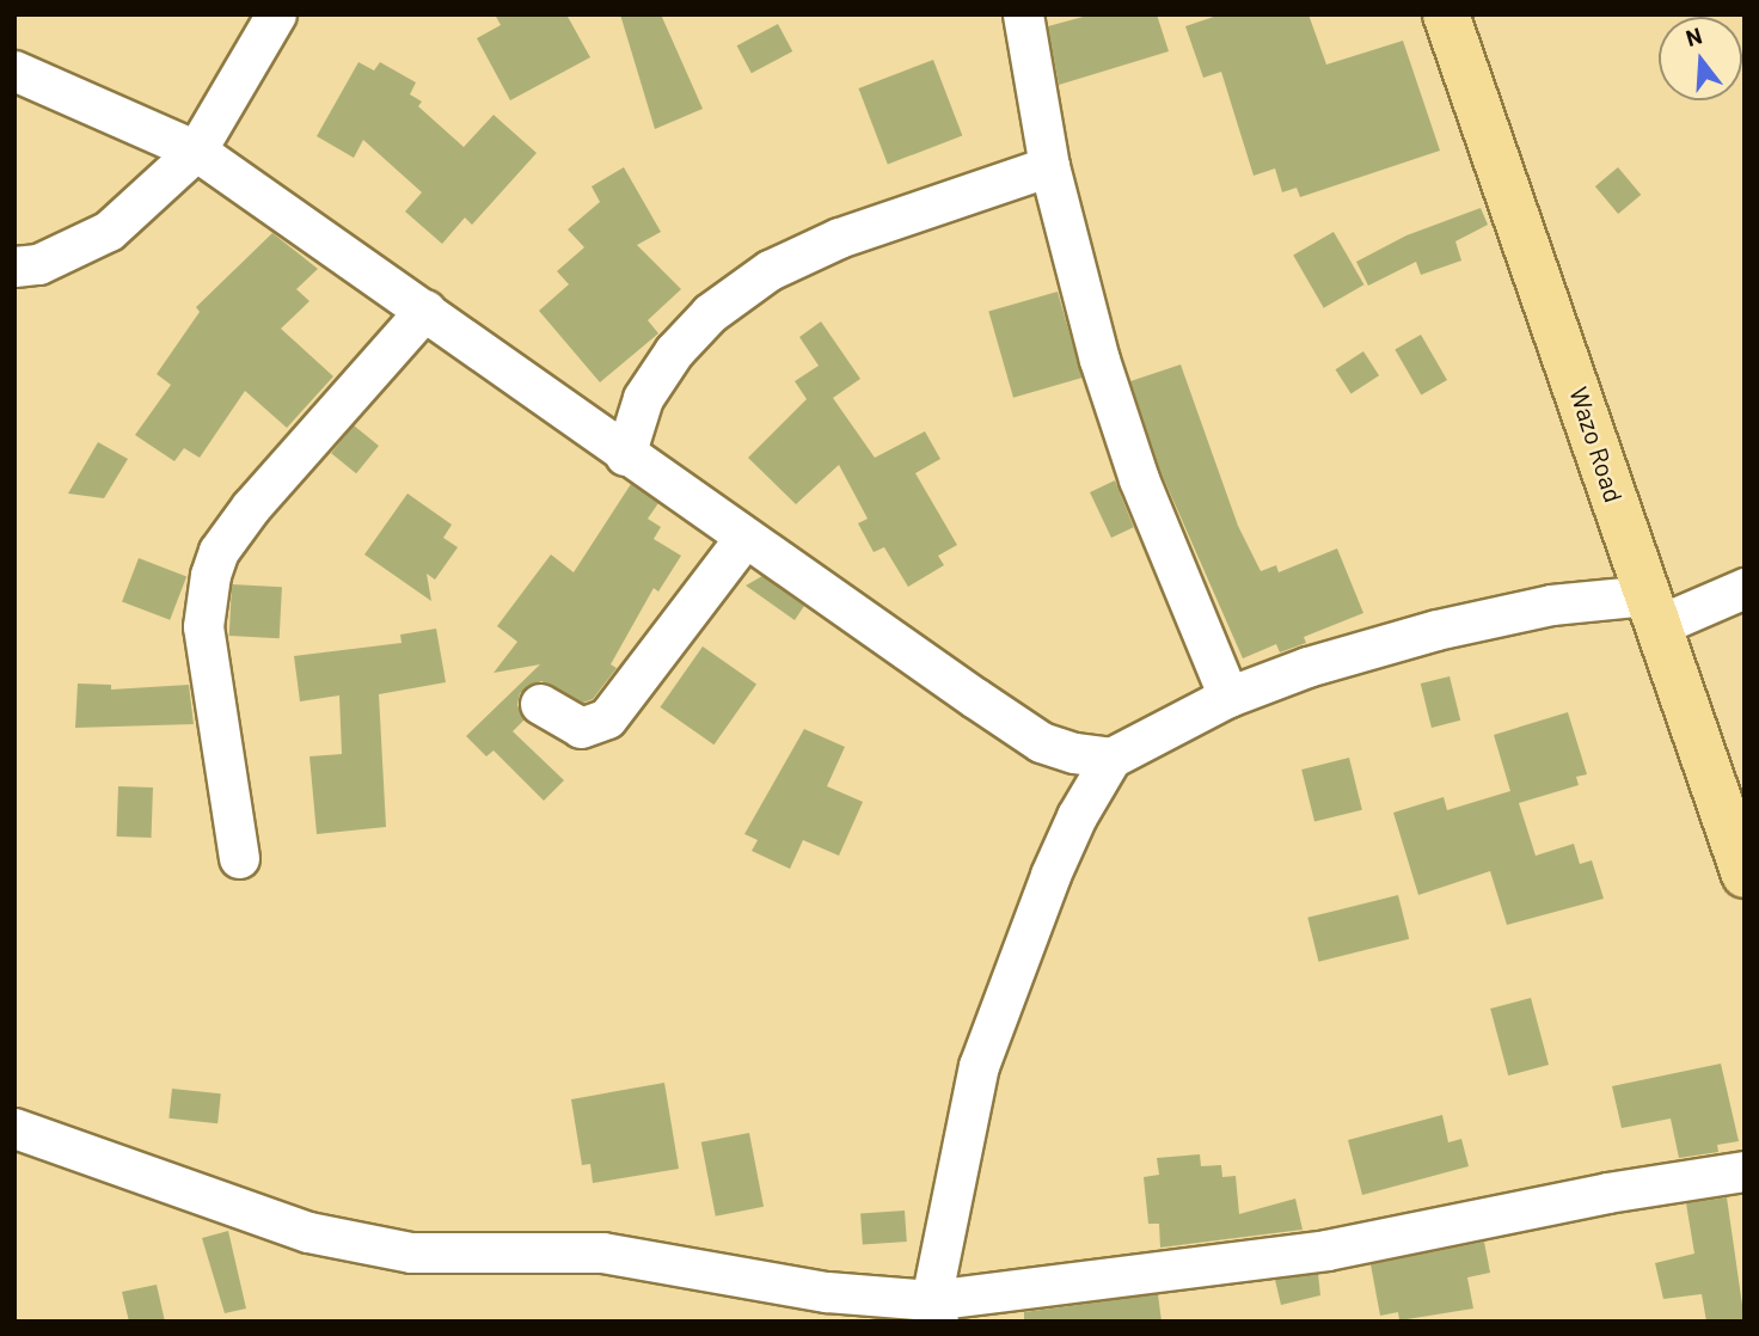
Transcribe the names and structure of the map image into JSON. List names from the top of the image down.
{
  "streets": {
    "main road": ["Wazo Road"]
  },
  "north": "top"
}
